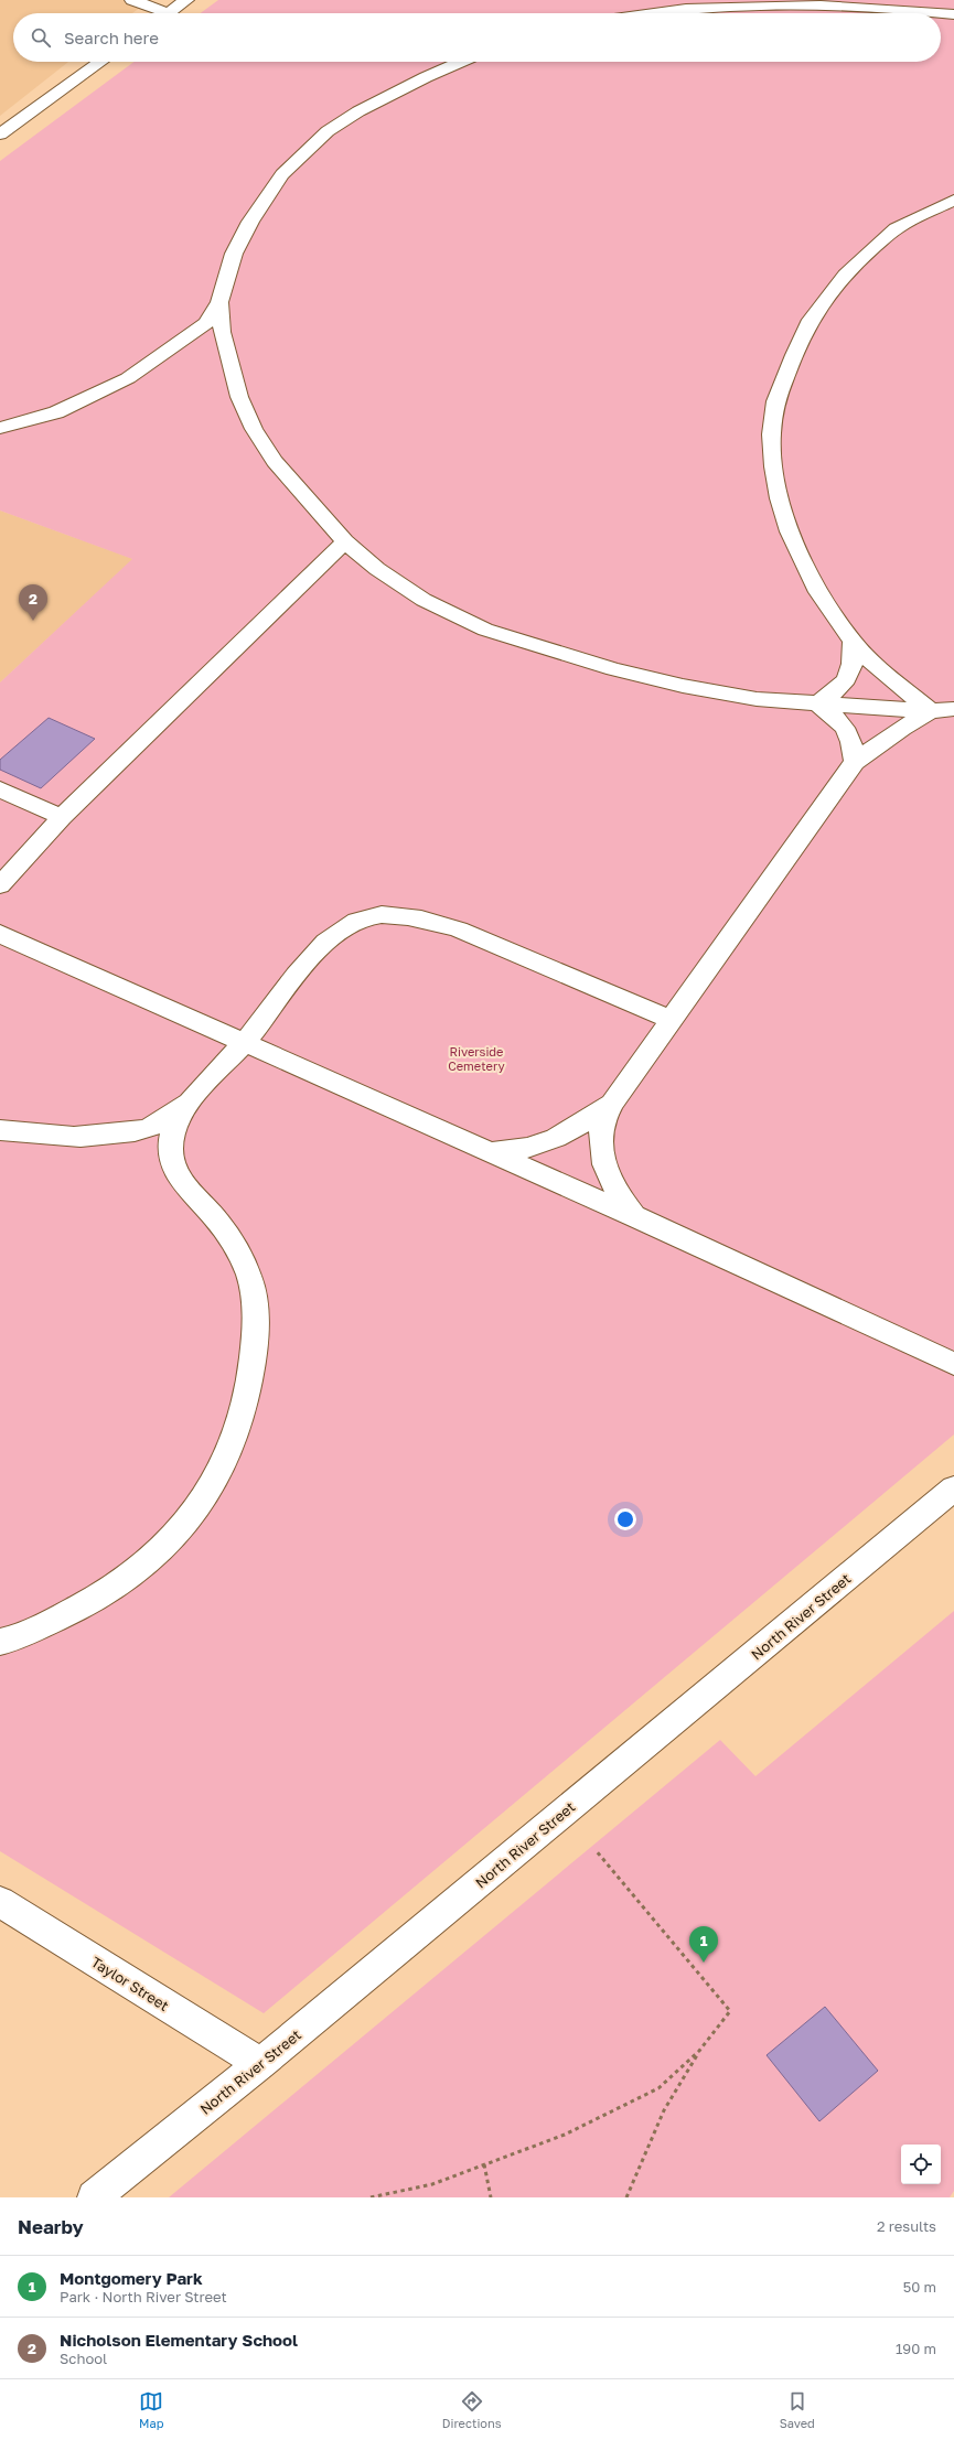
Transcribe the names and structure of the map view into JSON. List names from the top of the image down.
{
  "streets": {
    "street": ["North River Street", "Taylor Street"]
  },
  "crossings": [
    ["North River Street", "Taylor Street"]
  ],
  "parks": ["Riverside Cemetery"],
  "page": {
    "search": "Search here",
    "pins": ["2", "1"],
    "heading": ["Nearby", "2 results"],
    "list": [
      {
        "mark": "1",
        "name": "Montgomery Park",
        "note": "Park · North River Street",
        "value": "50 m"
      },
      {
        "mark": "2",
        "name": "Nicholson Elementary School",
        "note": "School",
        "value": "190 m"
      }
    ],
    "nav": ["Map", "Directions", "Saved"]
  }
}
